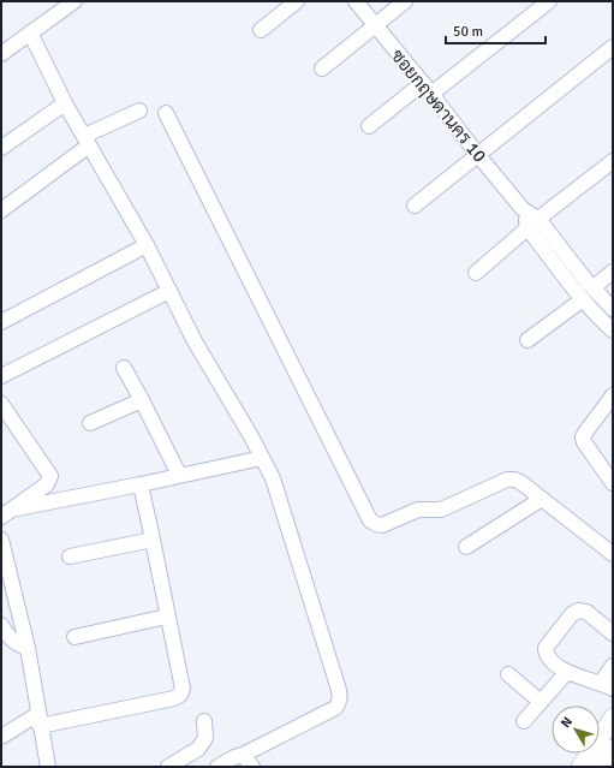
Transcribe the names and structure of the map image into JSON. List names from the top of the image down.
{
  "streets": {
    "street": ["ซอยกฤษดานคร 10"]
  },
  "scale_bar": "50 m",
  "north": "top left"
}
